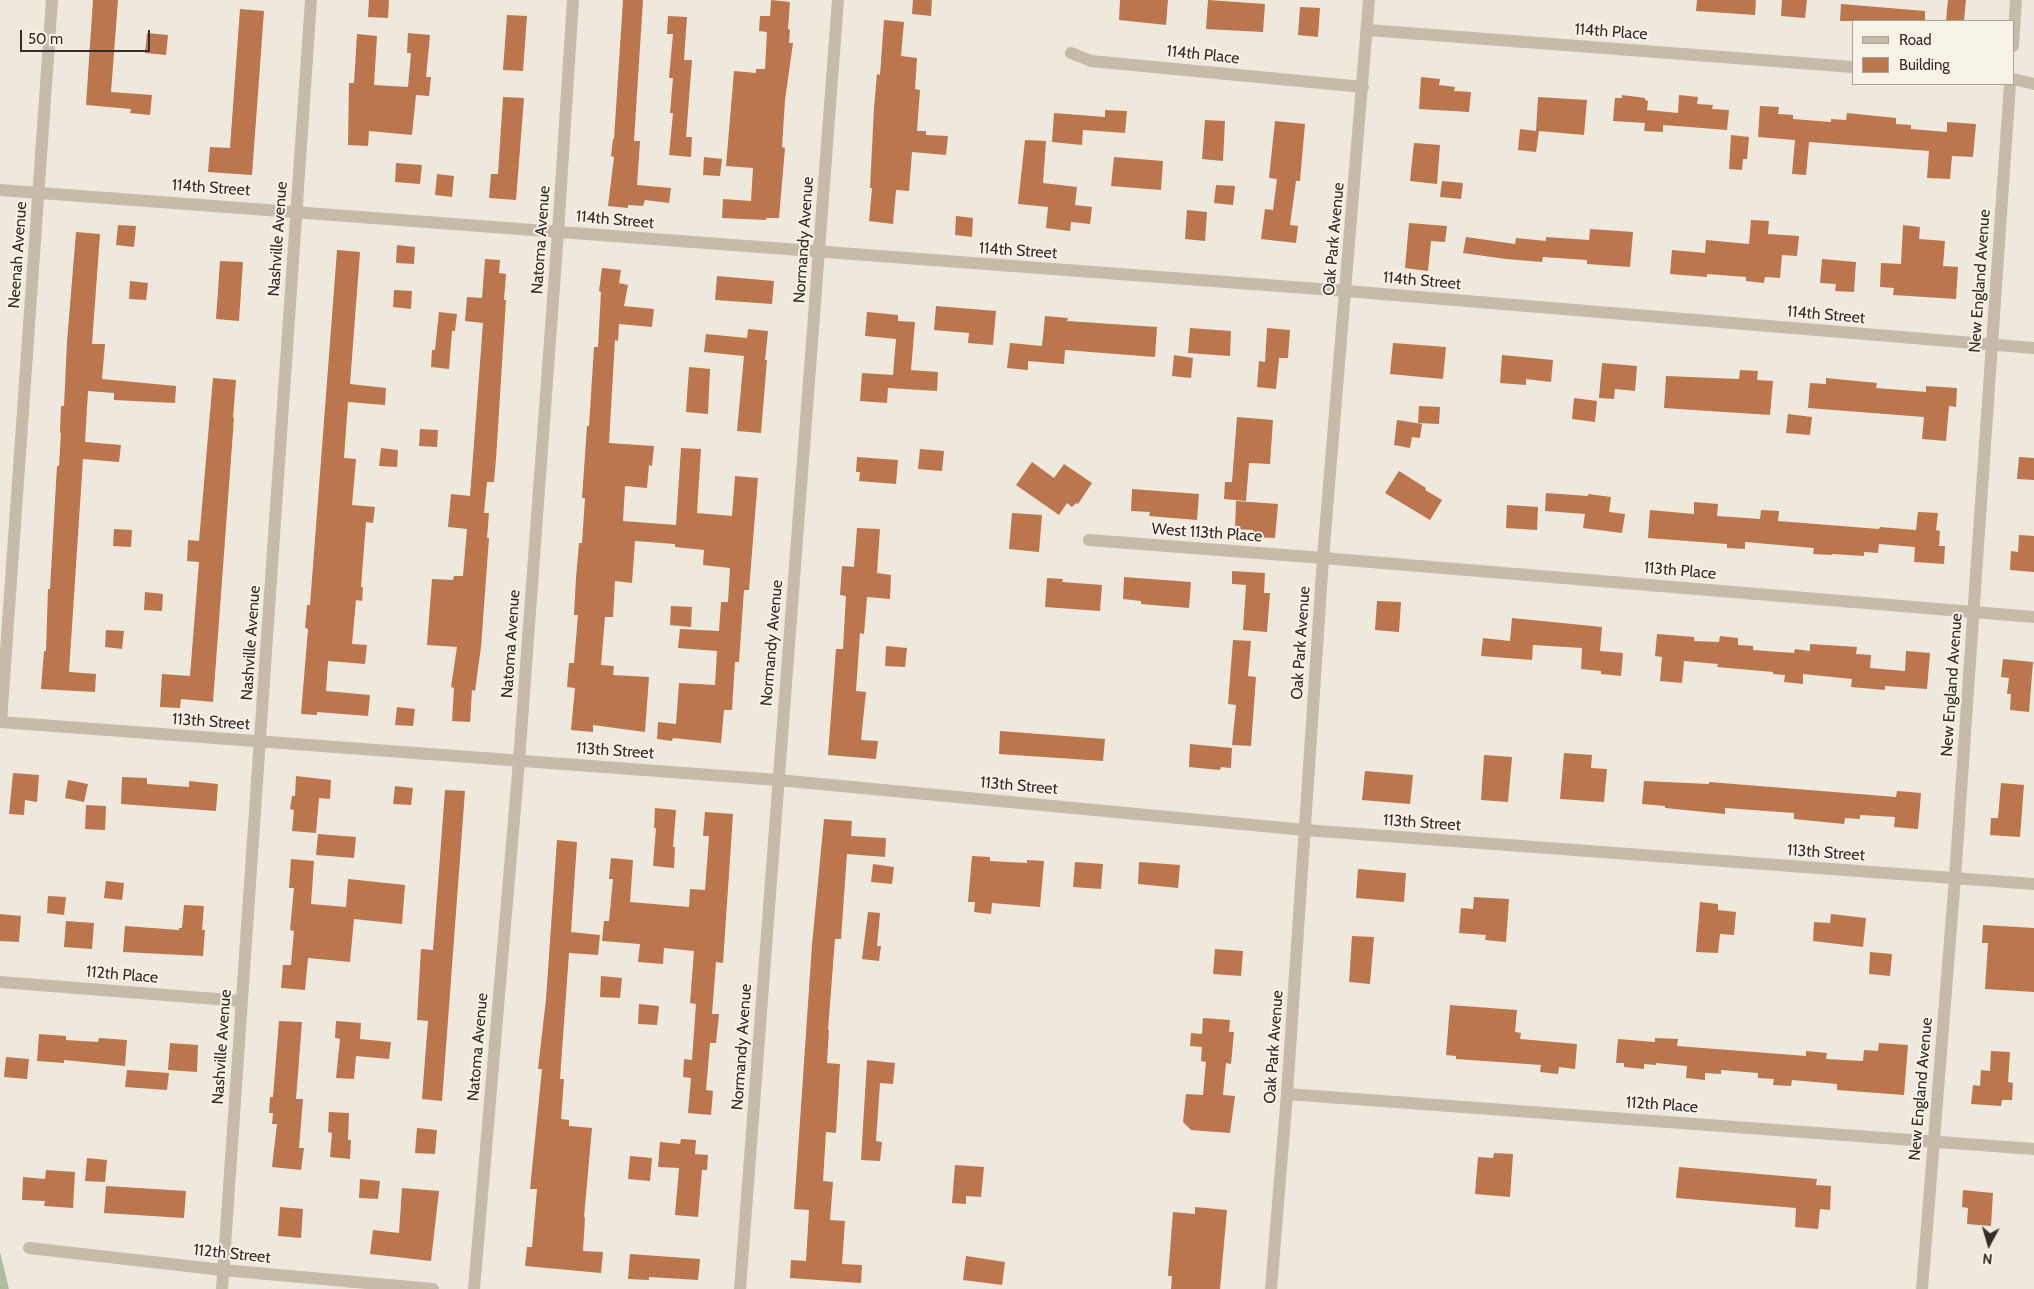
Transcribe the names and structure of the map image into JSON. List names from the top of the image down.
{
  "streets": {
    "street": [
      "114th Place",
      "114th Street",
      "Nashville Avenue",
      "Oak Park Avenue",
      "Natoma Avenue",
      "Normandy Avenue",
      "Neenah Avenue",
      "New England Avenue",
      "West 113th Place",
      "113th Place",
      "113th Street",
      "112th Place",
      "112th Street"
    ]
  },
  "crossings": [
    ["114th Place", "Oak Park Avenue"],
    ["114th Street", "Nashville Avenue"],
    ["114th Street", "Oak Park Avenue"],
    ["114th Street", "Natoma Avenue"],
    ["114th Street", "Normandy Avenue"],
    ["114th Street", "Neenah Avenue"],
    ["114th Street", "New England Avenue"],
    ["Nashville Avenue", "113th Street"],
    ["Nashville Avenue", "112th Place"],
    ["Nashville Avenue", "112th Street"],
    ["Oak Park Avenue", "West 113th Place"],
    ["Oak Park Avenue", "113th Place"],
    ["Oak Park Avenue", "113th Street"],
    ["Oak Park Avenue", "112th Place"],
    ["Natoma Avenue", "113th Street"],
    ["Normandy Avenue", "113th Street"],
    ["Neenah Avenue", "113th Street"],
    ["New England Avenue", "113th Place"],
    ["New England Avenue", "113th Street"],
    ["New England Avenue", "112th Place"],
    ["West 113th Place", "113th Place"]
  ],
  "legend": ["Road", "Building"],
  "scale_bar": "50 m",
  "north": "bottom"
}
